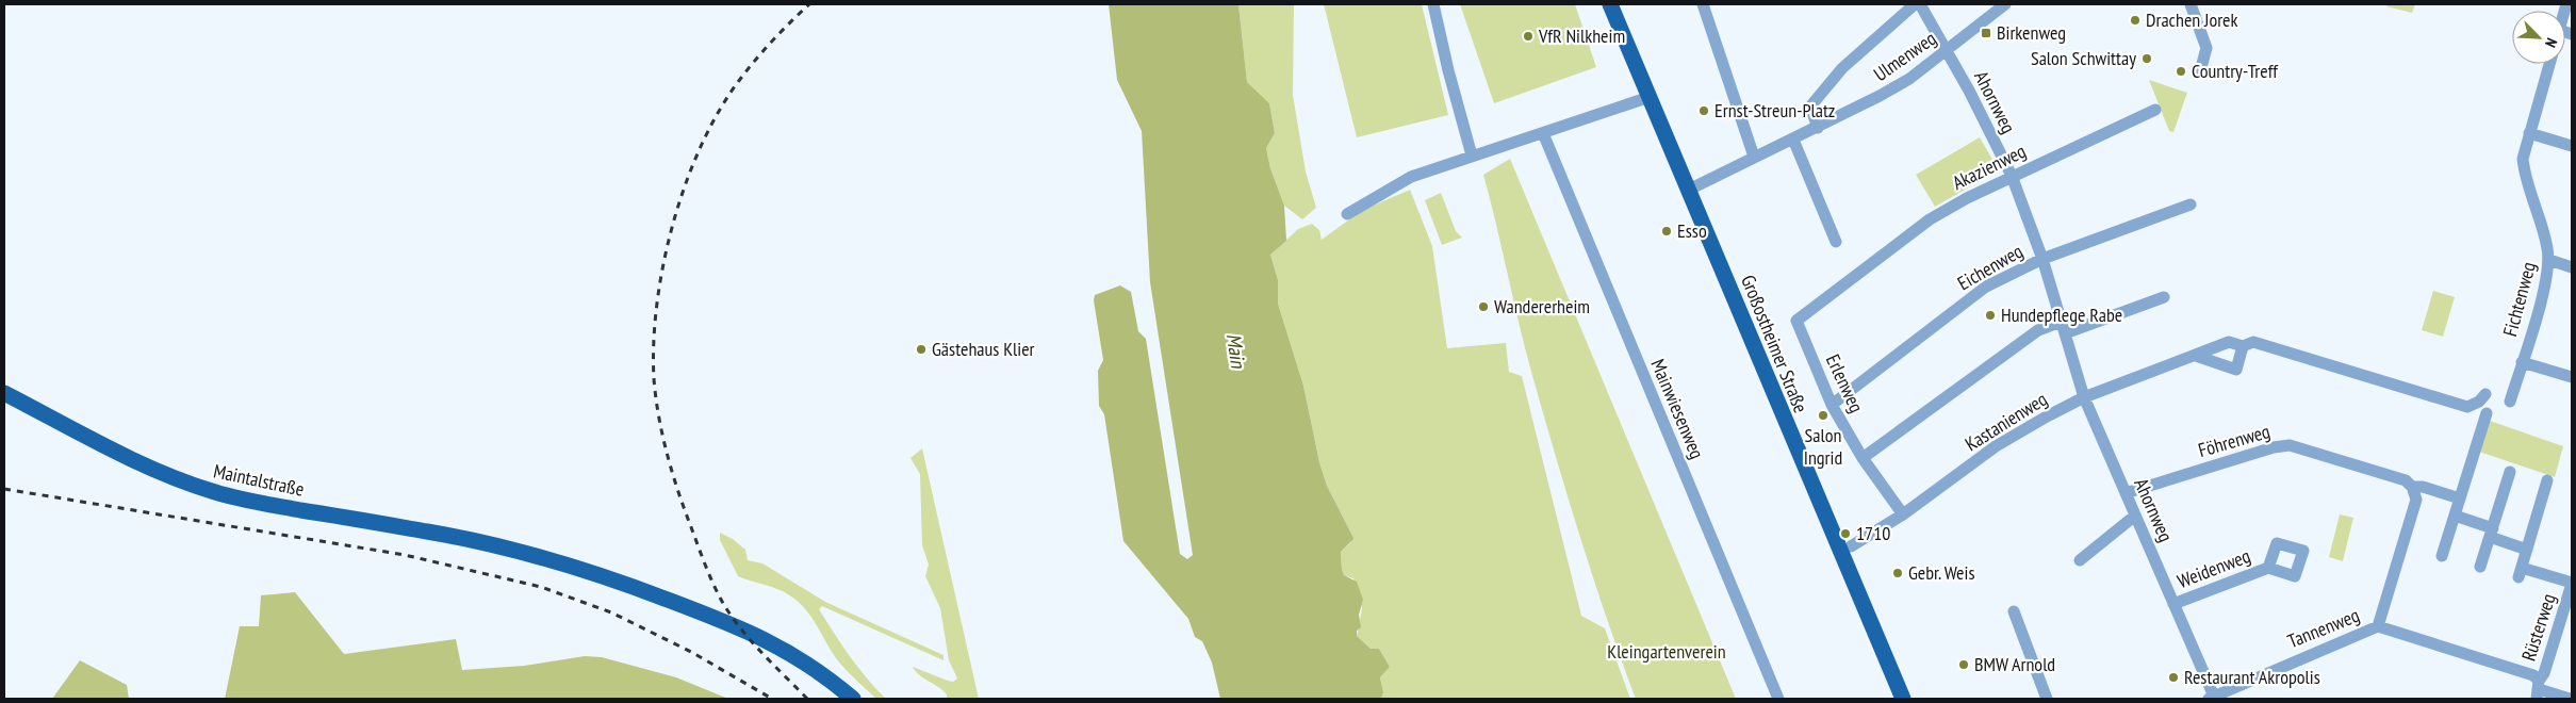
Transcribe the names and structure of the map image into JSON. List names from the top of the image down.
{
  "streets": {
    "main road": ["Großostheimer Straße", "Maintalstraße"],
    "street": [
      "Ulmenweg",
      "Ahornweg",
      "Akazienweg",
      "Eichenweg",
      "Fichtenweg",
      "Erlenweg",
      "Mainwiesenweg",
      "Kastanienweg",
      "Föhrenweg",
      "Weidenweg",
      "Rüsterweg",
      "Tannenweg"
    ]
  },
  "crossings": [
    ["Ulmenweg", "Ahornweg"],
    ["Ulmenweg", "Großostheimer Straße"],
    ["Ahornweg", "Akazienweg"],
    ["Ahornweg", "Eichenweg"],
    ["Ahornweg", "Kastanienweg"],
    ["Ahornweg", "Föhrenweg"],
    ["Ahornweg", "Weidenweg"],
    ["Ahornweg", "Tannenweg"],
    ["Akazienweg", "Erlenweg"],
    ["Eichenweg", "Erlenweg"],
    ["Erlenweg", "Kastanienweg"],
    ["Rüsterweg", "Tannenweg"]
  ],
  "water": ["Main"],
  "parks": ["Kleingartenverein"],
  "places": {
    "other": [
      "Drachen Jorek",
      "VfR Nilkheim",
      "Salon Schwittay",
      "Country-Treff",
      "Ernst-Streun-Platz",
      "Esso",
      "Wandererheim",
      "Hundepflege Rabe",
      "Gästehaus Klier",
      "Salon Ingrid",
      "1710",
      "Gebr. Weis",
      "BMW Arnold",
      "Restaurant Akropolis"
    ],
    "transit": ["Birkenweg"]
  },
  "north": "bottom right"
}
